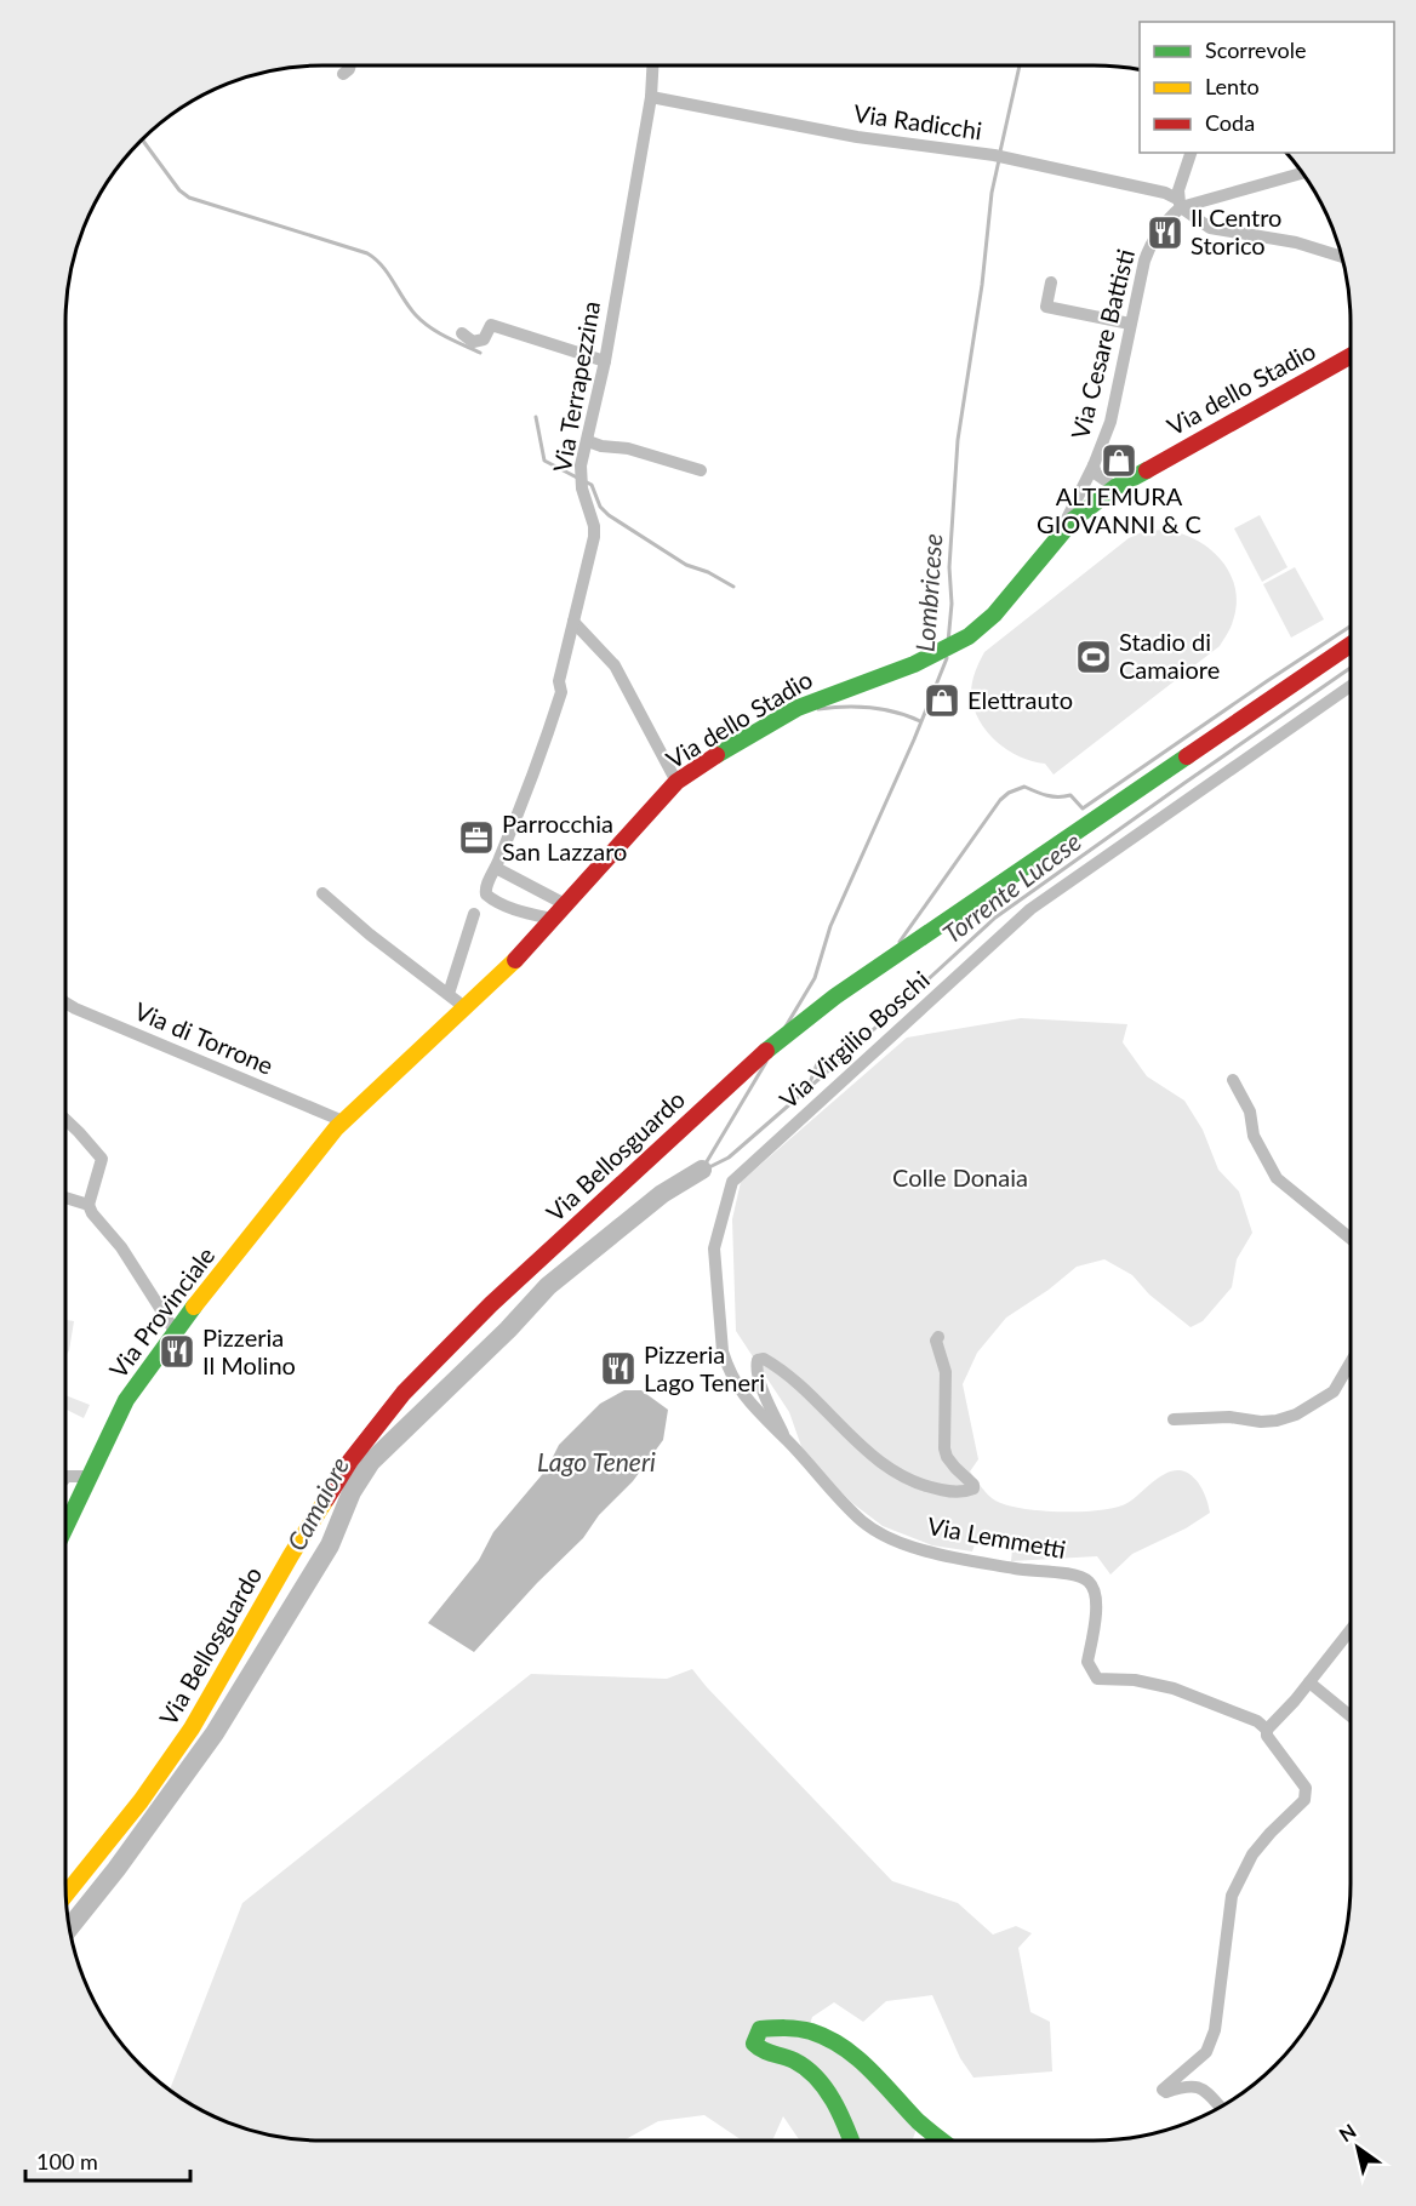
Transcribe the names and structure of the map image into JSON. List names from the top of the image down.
{
  "streets": {
    "street": [
      "Via Radicchi",
      "Via Cesare Battisti",
      "Via Terrapezzina",
      "Via dello Stadio",
      "Via di Torrone",
      "Via Virgilio Boschi",
      "Via Bellosguardo",
      "Via Provinciale",
      "Via Lemmetti"
    ]
  },
  "crossings": [
    ["Via Radicchi", "Via Cesare Battisti"],
    ["Via Radicchi", "Via Terrapezzina"],
    ["Via Cesare Battisti", "Via dello Stadio"],
    ["Via Terrapezzina", "Via dello Stadio"],
    ["Via dello Stadio", "Via di Torrone"],
    ["Via dello Stadio", "Via Provinciale"],
    ["Via di Torrone", "Via Provinciale"],
    ["Via Virgilio Boschi", "Via Lemmetti"]
  ],
  "water": [
    "Lombricese",
    "Torrente Lucese",
    "Lago Teneri",
    "Camaiore"
  ],
  "parks": ["Colle Donaia"],
  "places": {
    "restaurant": ["Il Centro Storico", "Pizzeria Il Molino", "Pizzeria Lago Teneri"],
    "shop": ["ALTEMURA GIOVANNI & C", "Elettrauto"],
    "sports": ["Stadio di Camaiore"],
    "office": ["Parrocchia San Lazzaro"]
  },
  "legend": ["Scorrevole", "Lento", "Coda"],
  "scale_bar": "100 m",
  "north": "top left"
}
